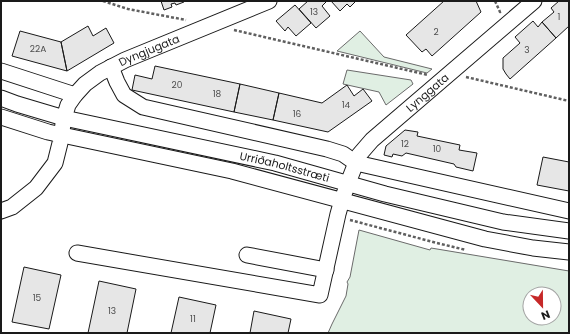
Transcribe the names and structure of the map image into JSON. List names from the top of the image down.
{
  "streets": {
    "street": ["Dyngjugata", "Lynggata", "Urriðaholtsstræti"]
  },
  "crossings": [
    ["Dyngjugata", "Urriðaholtsstræti"],
    ["Lynggata", "Urriðaholtsstræti"]
  ],
  "house_numbers": [
    "13",
    "1",
    "2",
    "22A",
    "3",
    "20",
    "18",
    "14",
    "16",
    "12",
    "10",
    "15",
    "13",
    "11"
  ],
  "north": "bottom"
}
